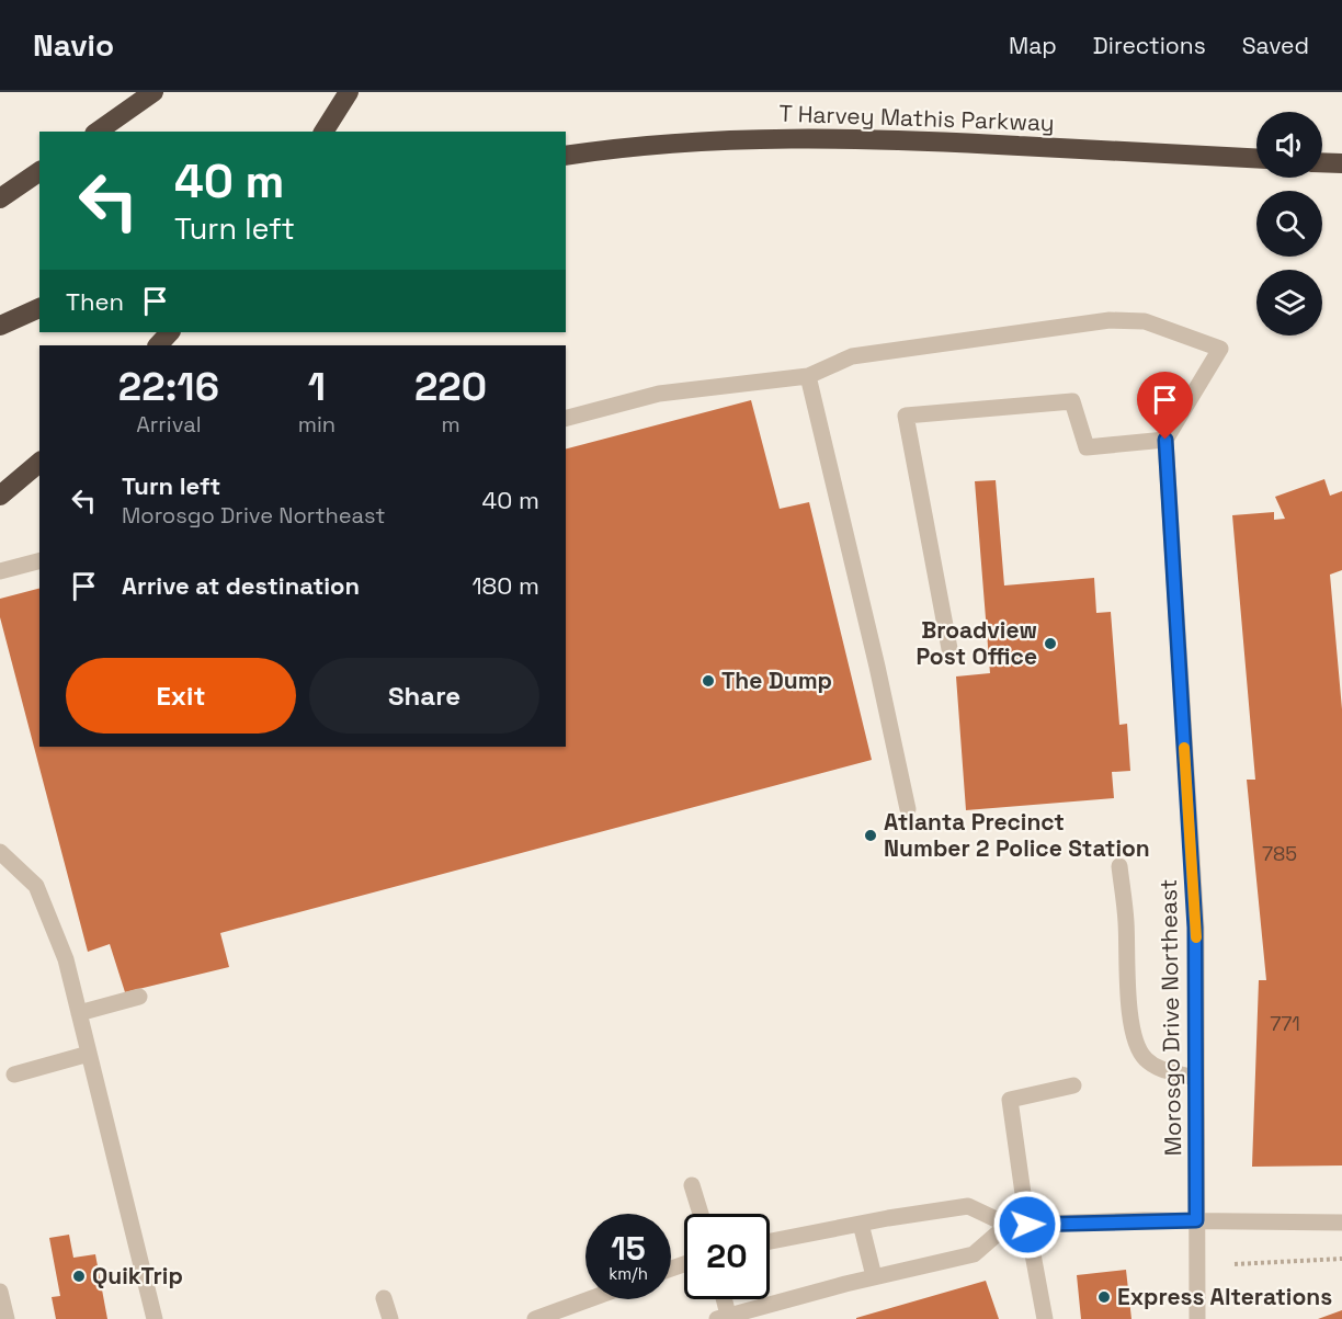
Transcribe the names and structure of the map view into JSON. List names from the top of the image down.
{
  "streets": {
    "highway": ["T Harvey Mathis Parkway"],
    "street": ["Morosgo Drive Northeast"]
  },
  "places": [
    "Broadview Post Office",
    "The Dump",
    "Atlanta Precinct Number 2 Police Station",
    "QuikTrip",
    "Express Alterations"
  ],
  "house_numbers": ["785", "771"],
  "page": {
    "header": "Navio",
    "nav": ["Map", "Directions", "Saved"],
    "turn": ["40 m", "Turn left"],
    "then": "Then",
    "eta": [
      "22:16",
      "Arrival",
      "1",
      "min",
      "220",
      "m"
    ],
    "list": [
      {
        "name": "Turn left",
        "note": "Morosgo Drive Northeast",
        "value": "40 m"
      },
      {
        "name": "Arrive at destination",
        "value": "180 m"
      }
    ],
    "buttons": ["Exit", "Share"],
    "speed": "15 km/h",
    "limit": "20"
  }
}
